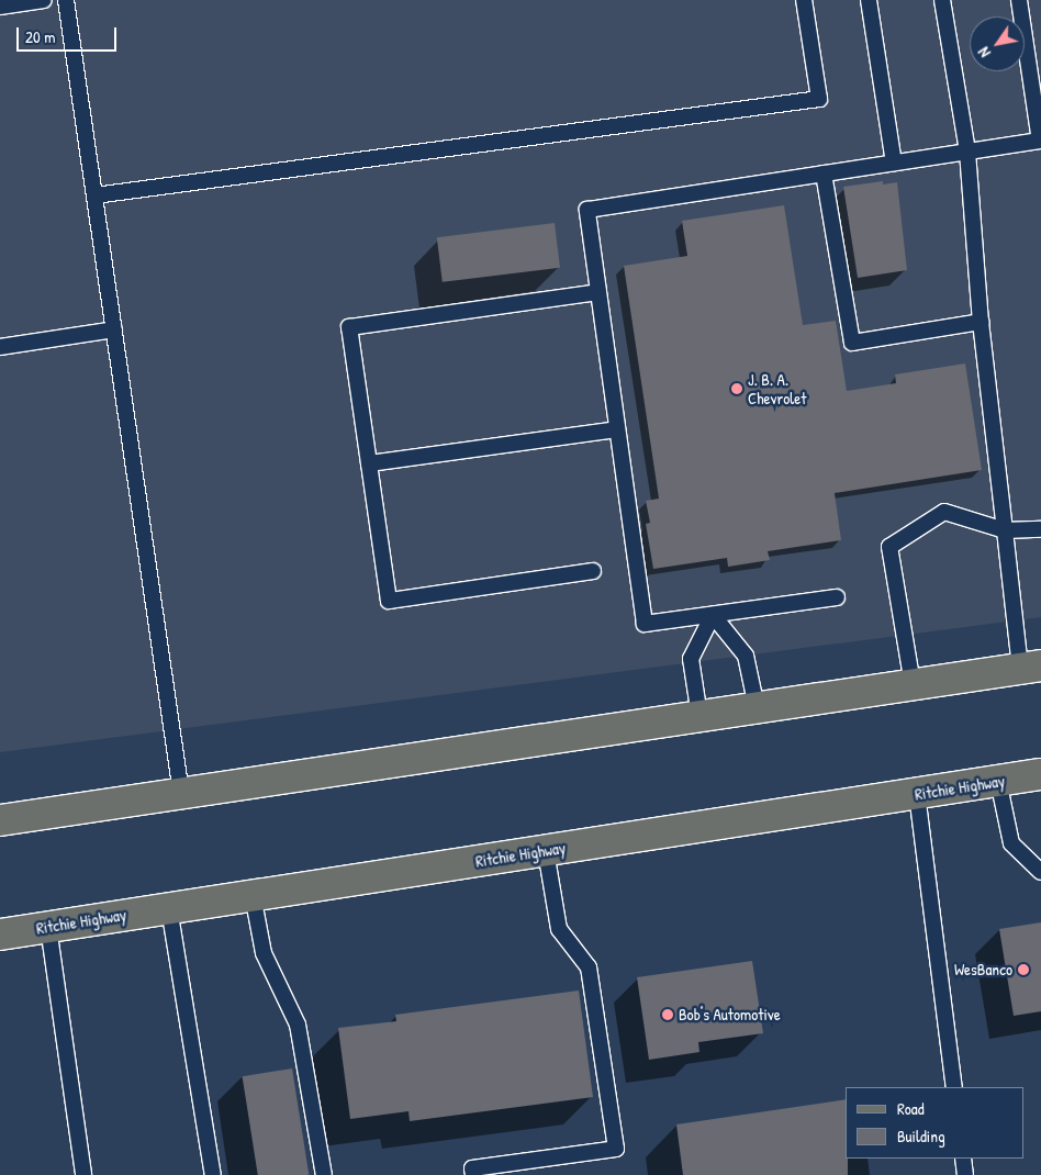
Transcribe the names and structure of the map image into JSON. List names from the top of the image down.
{
  "streets": {
    "main road": ["Ritchie Highway"]
  },
  "places": ["J. B. A. Chevrolet", "WesBanco", "Bob's Automotive"],
  "legend": ["Road", "Building"],
  "scale_bar": "20 m",
  "north": "bottom left"
}
